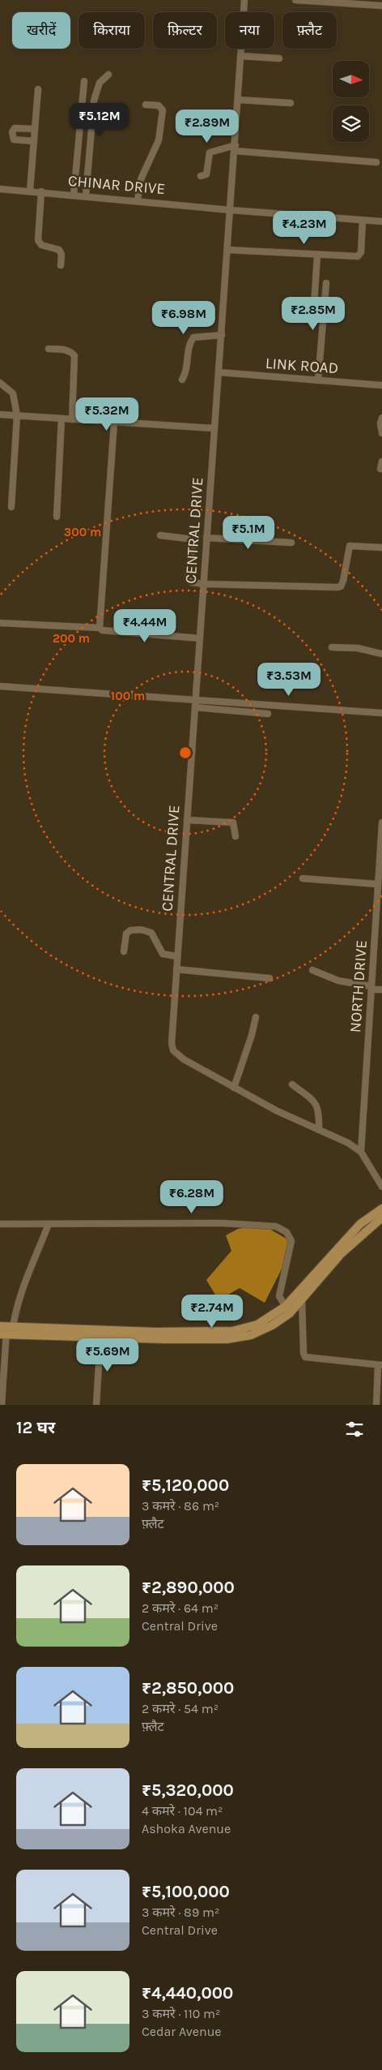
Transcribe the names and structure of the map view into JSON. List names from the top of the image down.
{
  "streets": {
    "street": [
      "CHINAR DRIVE",
      "LINK ROAD",
      "CENTRAL DRIVE",
      "NORTH DRIVE"
    ]
  },
  "crossings": [
    ["CHINAR DRIVE", "CENTRAL DRIVE"],
    ["LINK ROAD", "CENTRAL DRIVE"],
    ["CENTRAL DRIVE", "NORTH DRIVE"]
  ],
  "north": "right",
  "page": {
    "chip": [
      "खरीदें",
      "किराया",
      "फ़िल्टर",
      "नया",
      "फ़्लैट"
    ],
    "price": [
      "₹5.12M",
      "₹2.89M",
      "₹4.23M",
      "₹2.85M",
      "₹6.98M",
      "₹5.32M",
      "₹5.1M",
      "₹4.44M",
      "₹3.53M",
      "₹6.28M",
      "₹2.74M",
      "₹5.69M"
    ],
    "heading": "12 घर",
    "list": [
      {
        "name": "₹5,120,000",
        "note": "3 कमरे · 86 m² · फ़्लैट"
      },
      {
        "name": "₹2,890,000",
        "note": "2 कमरे · 64 m² · Central Drive"
      },
      {
        "name": "₹2,850,000",
        "note": "2 कमरे · 54 m² · फ़्लैट"
      },
      {
        "name": "₹5,320,000",
        "note": "4 कमरे · 104 m² · Ashoka Avenue"
      },
      {
        "name": "₹5,100,000",
        "note": "3 कमरे · 89 m² · Central Drive"
      },
      {
        "name": "₹4,440,000",
        "note": "3 कमरे · 110 m² · Cedar Avenue"
      }
    ]
  },
  "rings": ["300 m", "200 m", "100 m"]
}
